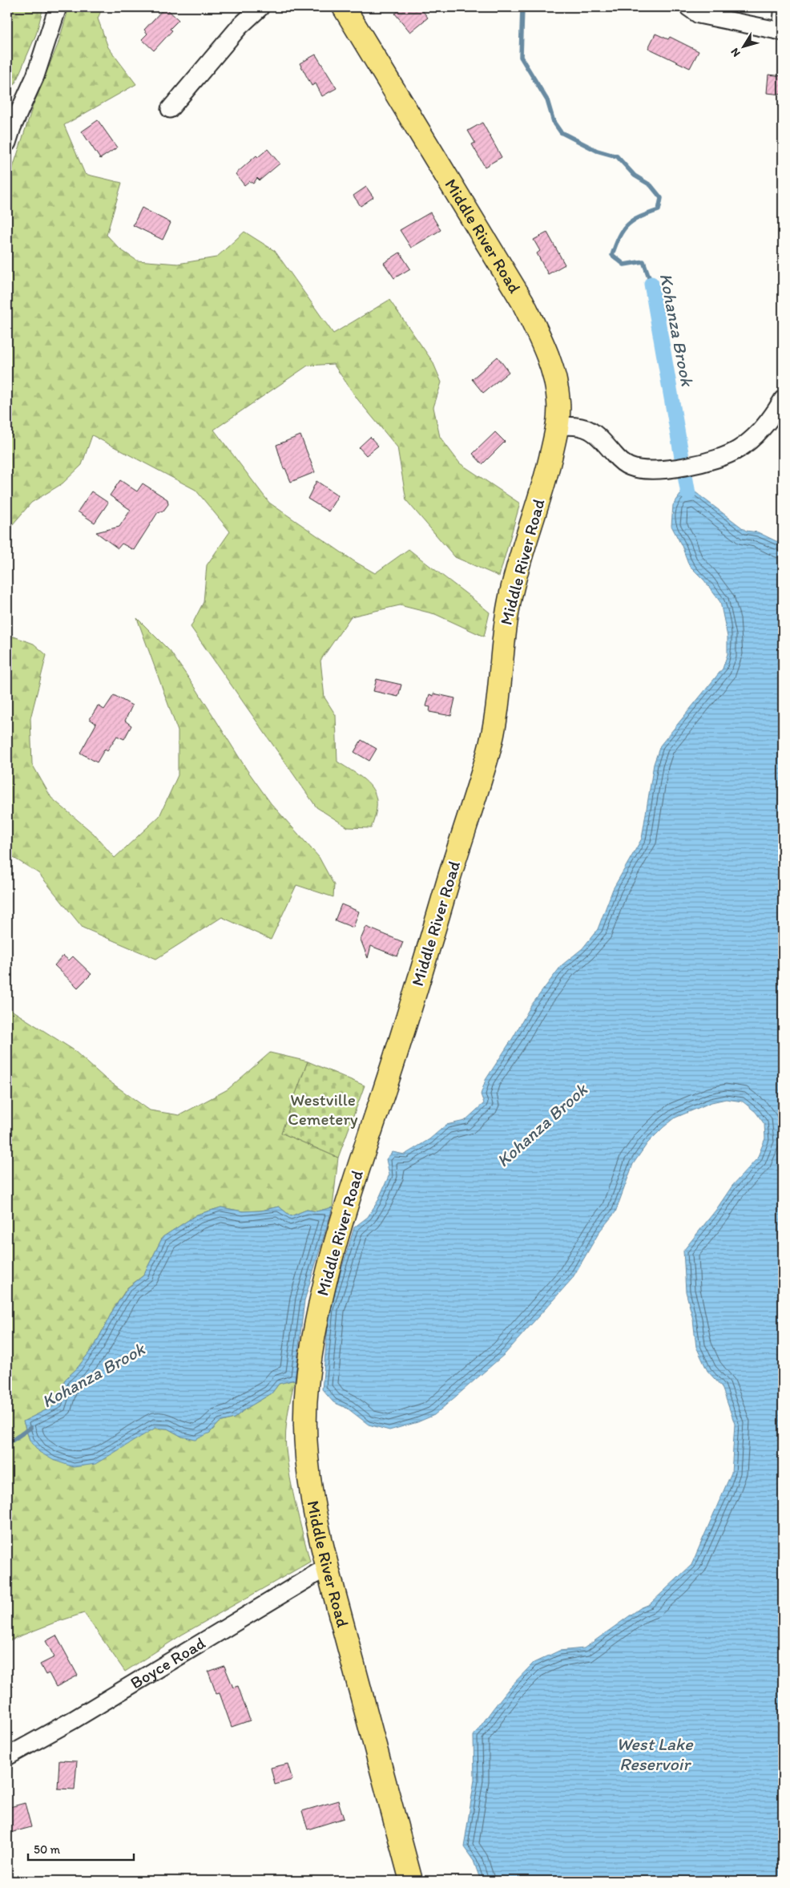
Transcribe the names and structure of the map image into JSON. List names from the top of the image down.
{
  "streets": {
    "main road": ["Middle River Road"],
    "street": ["Boyce Road"]
  },
  "crossings": [
    ["Middle River Road", "Boyce Road"]
  ],
  "water": ["Kohanza Brook", "West Lake Reservoir"],
  "parks": ["Westville Cemetery"],
  "scale_bar": "50 m",
  "north": "bottom left"
}
